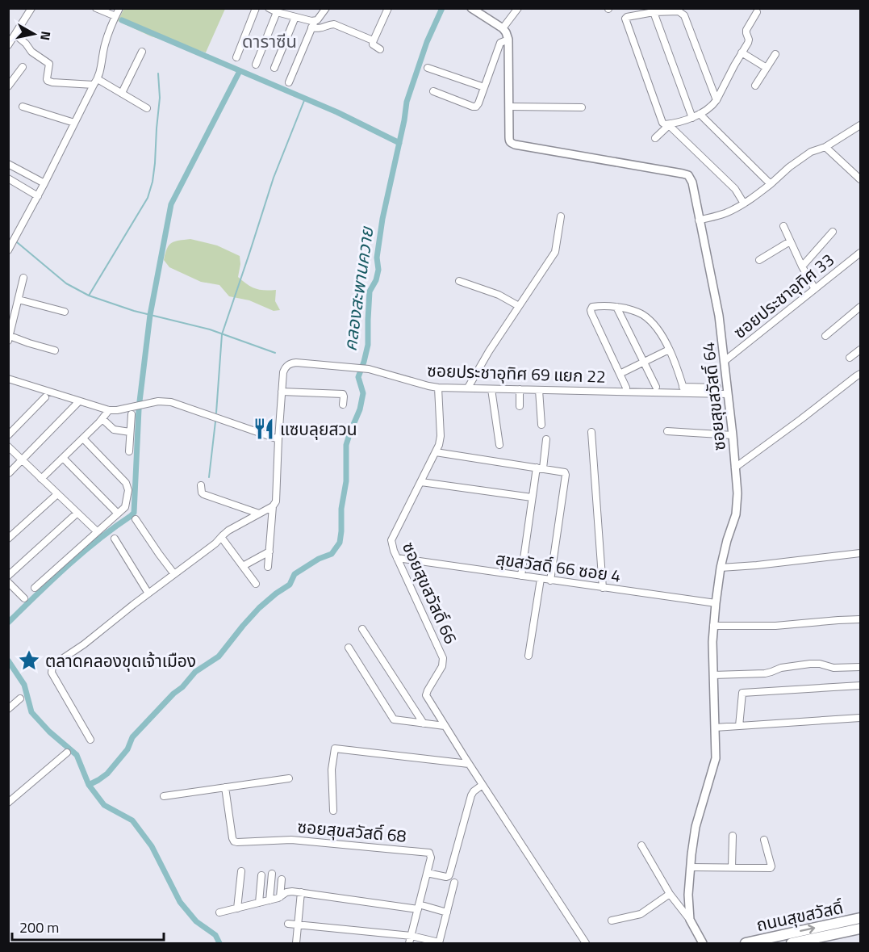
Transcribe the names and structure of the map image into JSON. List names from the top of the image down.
{
  "streets": {
    "main road": ["ถนนสุขสวัสดิ์"],
    "street": [
      "ซอยประชาอุทิศ 33",
      "ซอยประชาอุทิศ 69 แยก 22",
      "ซอยสุขสวัสดิ์ 64",
      "สุขสวัสดิ์ 66 ซอย 4",
      "ซอยสุขสวัสดิ์ 66",
      "ซอยสุขสวัสดิ์ 68"
    ]
  },
  "crossings": [
    ["ซอยประชาอุทิศ 33", "ซอยสุขสวัสดิ์ 64"],
    ["ซอยประชาอุทิศ 69 แยก 22", "ซอยสุขสวัสดิ์ 64"],
    ["ซอยประชาอุทิศ 69 แยก 22", "ซอยสุขสวัสดิ์ 66"],
    ["ซอยสุขสวัสดิ์ 64", "สุขสวัสดิ์ 66 ซอย 4"],
    ["สุขสวัสดิ์ 66 ซอย 4", "ซอยสุขสวัสดิ์ 66"]
  ],
  "districts": ["ดาราซีน"],
  "water": ["คลองสะพานควาย"],
  "places": {
    "restaurant": ["แซบลุยสวน"],
    "place": ["ตลาดคลองขุดเจ้าเมือง"]
  },
  "scale_bar": "200 m",
  "north": "right"
}
